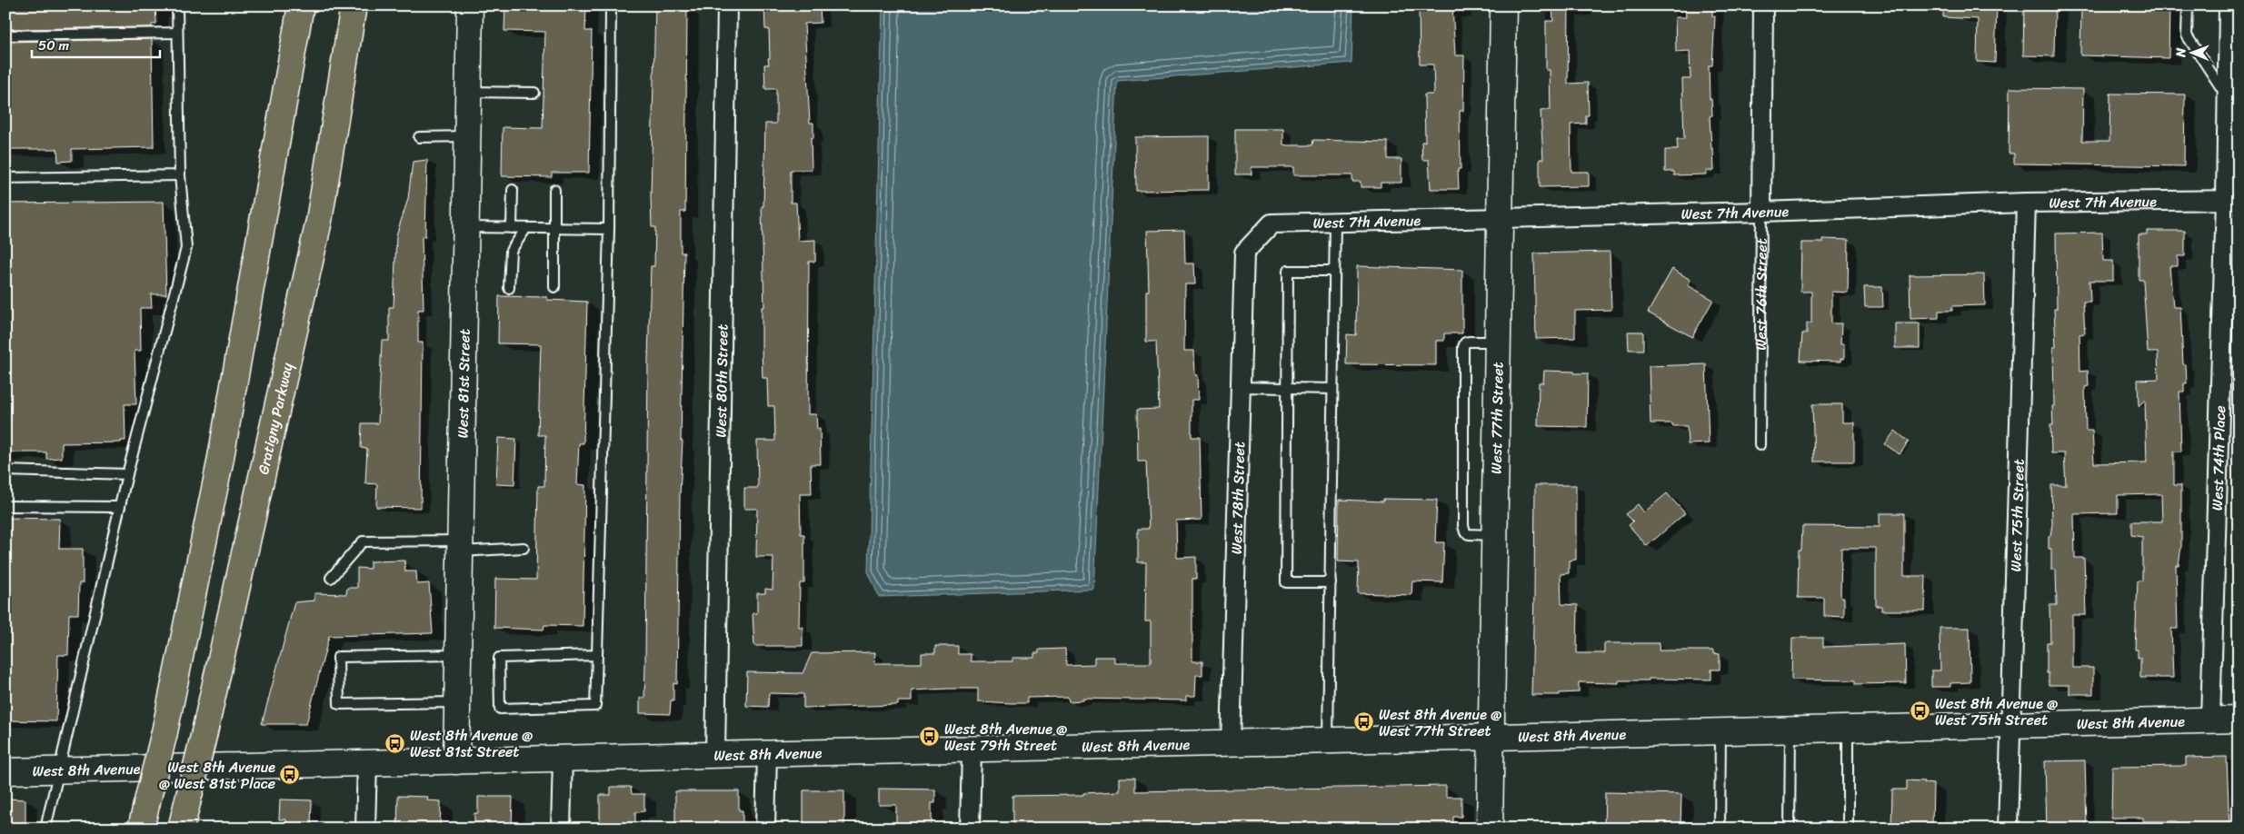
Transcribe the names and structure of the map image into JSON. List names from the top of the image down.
{
  "streets": {
    "highway": ["Gratigny Parkway"],
    "street": [
      "West 7th Avenue",
      "West 76th Street",
      "West 80th Street",
      "West 81st Street",
      "West 77th Street",
      "West 74th Place",
      "West 78th Street",
      "West 75th Street",
      "West 8th Avenue"
    ]
  },
  "crossings": [
    ["West 7th Avenue", "West 76th Street"],
    ["West 7th Avenue", "West 77th Street"],
    ["West 7th Avenue", "West 74th Place"],
    ["West 7th Avenue", "West 78th Street"],
    ["West 7th Avenue", "West 75th Street"],
    ["West 80th Street", "West 8th Avenue"],
    ["West 81st Street", "West 8th Avenue"],
    ["West 77th Street", "West 8th Avenue"],
    ["West 74th Place", "West 8th Avenue"],
    ["West 78th Street", "West 8th Avenue"],
    ["West 75th Street", "West 8th Avenue"]
  ],
  "places": {
    "bus stop": [
      "West 8th Avenue @ West 75th Street",
      "West 8th Avenue @ West 77th Street",
      "West 8th Avenue @ West 79th Street",
      "West 8th Avenue @ West 81st Street",
      "West 8th Avenue @ West 81st Place"
    ]
  },
  "scale_bar": "50 m",
  "north": "left"
}
